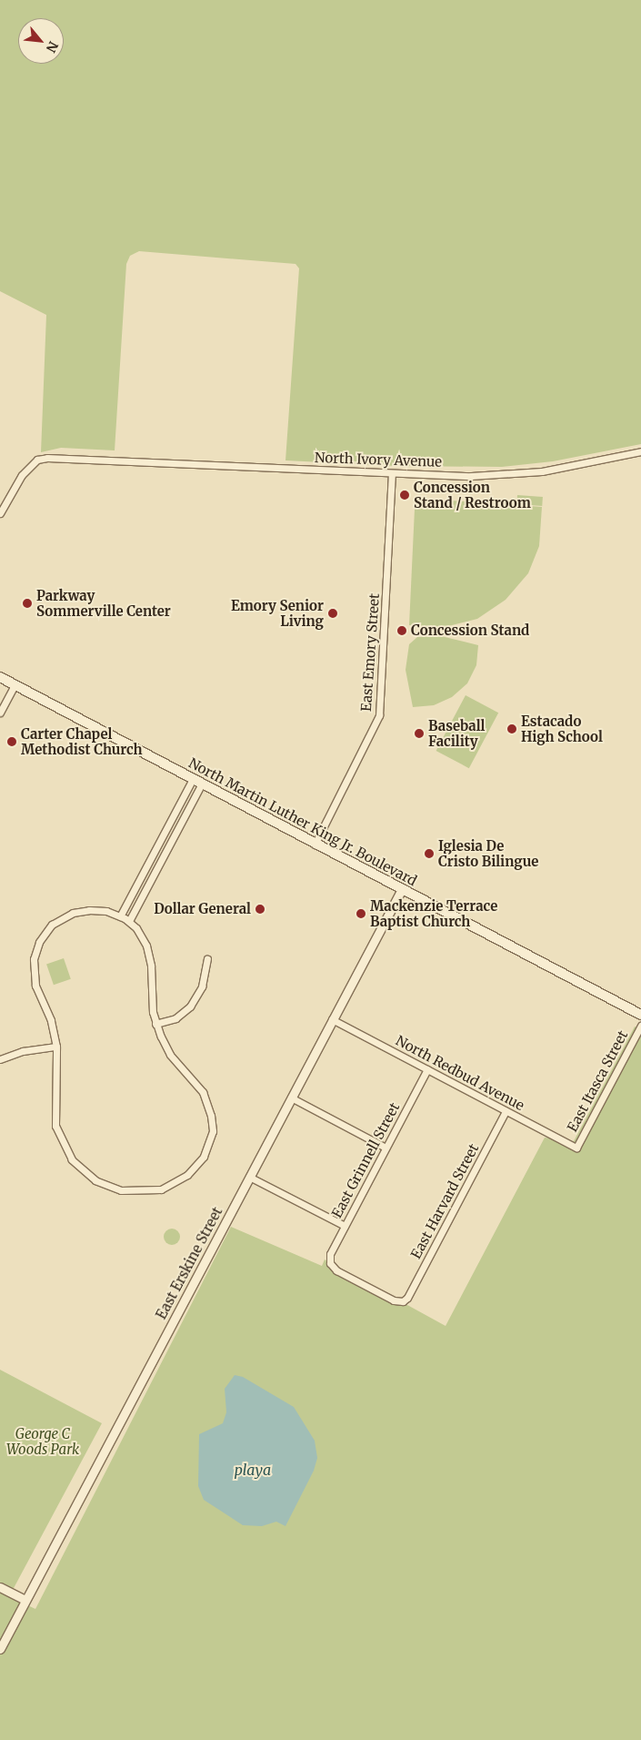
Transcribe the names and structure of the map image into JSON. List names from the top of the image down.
{
  "streets": {
    "main road": ["North Martin Luther King Jr. Boulevard"],
    "street": [
      "North Ivory Avenue",
      "East Emory Street",
      "North Redbud Avenue",
      "East Itasca Street",
      "East Grinnell Street",
      "East Harvard Street",
      "East Erskine Street"
    ]
  },
  "crossings": [
    ["North Ivory Avenue", "East Emory Street"],
    ["East Emory Street", "North Martin Luther King Jr. Boulevard"],
    ["North Martin Luther King Jr. Boulevard", "East Erskine Street"],
    ["North Redbud Avenue", "East Itasca Street"],
    ["North Redbud Avenue", "East Grinnell Street"],
    ["North Redbud Avenue", "East Harvard Street"],
    ["North Redbud Avenue", "East Erskine Street"],
    ["East Grinnell Street", "East Harvard Street"]
  ],
  "water": ["playa"],
  "parks": ["George C Woods Park"],
  "places": [
    "Concession Stand / Restroom",
    "Parkway Sommerville Center",
    "Emory Senior Living",
    "Concession Stand",
    "Estacado High School",
    "Baseball Facility",
    "Carter Chapel Methodist Church",
    "Iglesia De Cristo Bilingue",
    "Dollar General",
    "Mackenzie Terrace Baptist Church"
  ],
  "north": "bottom right"
}
